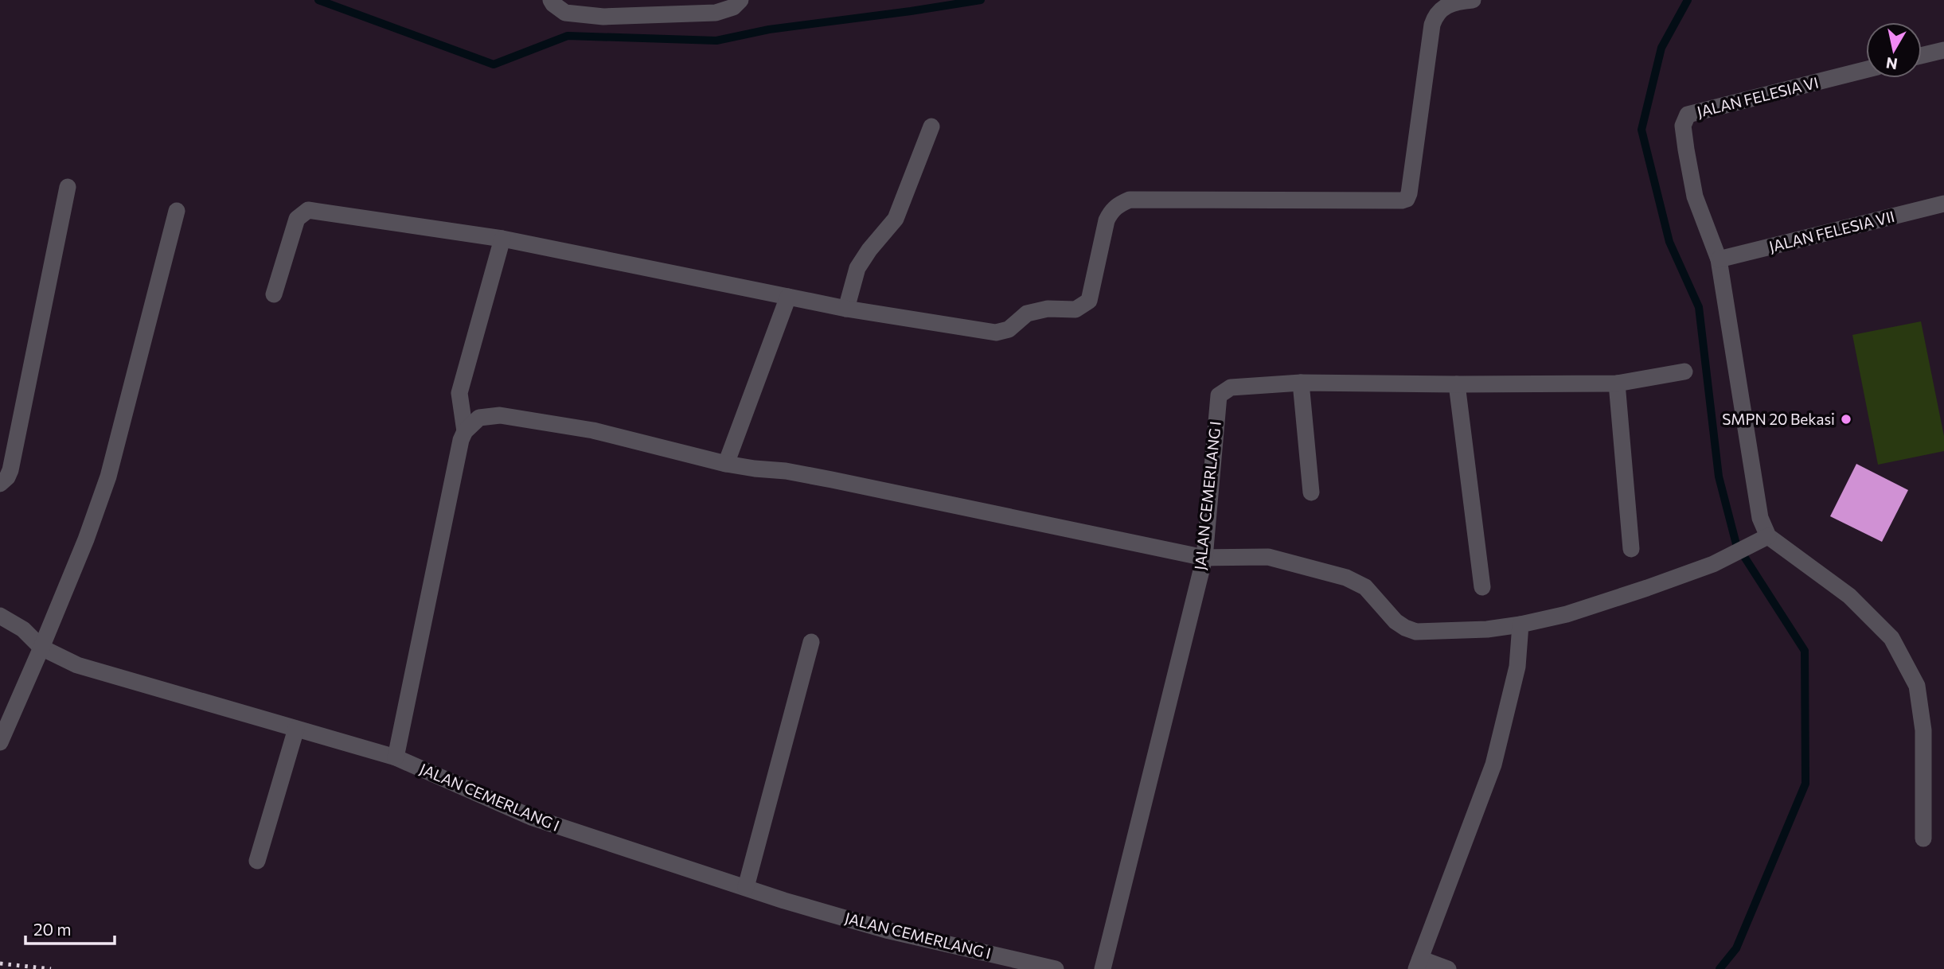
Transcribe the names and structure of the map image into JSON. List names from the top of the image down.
{
  "streets": {
    "street": ["JALAN FELESIA VI", "JALAN FELESIA VII", "JALAN CEMERLANG I"]
  },
  "crossings": [
    ["JALAN FELESIA VI", "JALAN FELESIA VII"]
  ],
  "places": ["SMPN 20 Bekasi"],
  "scale_bar": "20 m",
  "north": "bottom"
}
